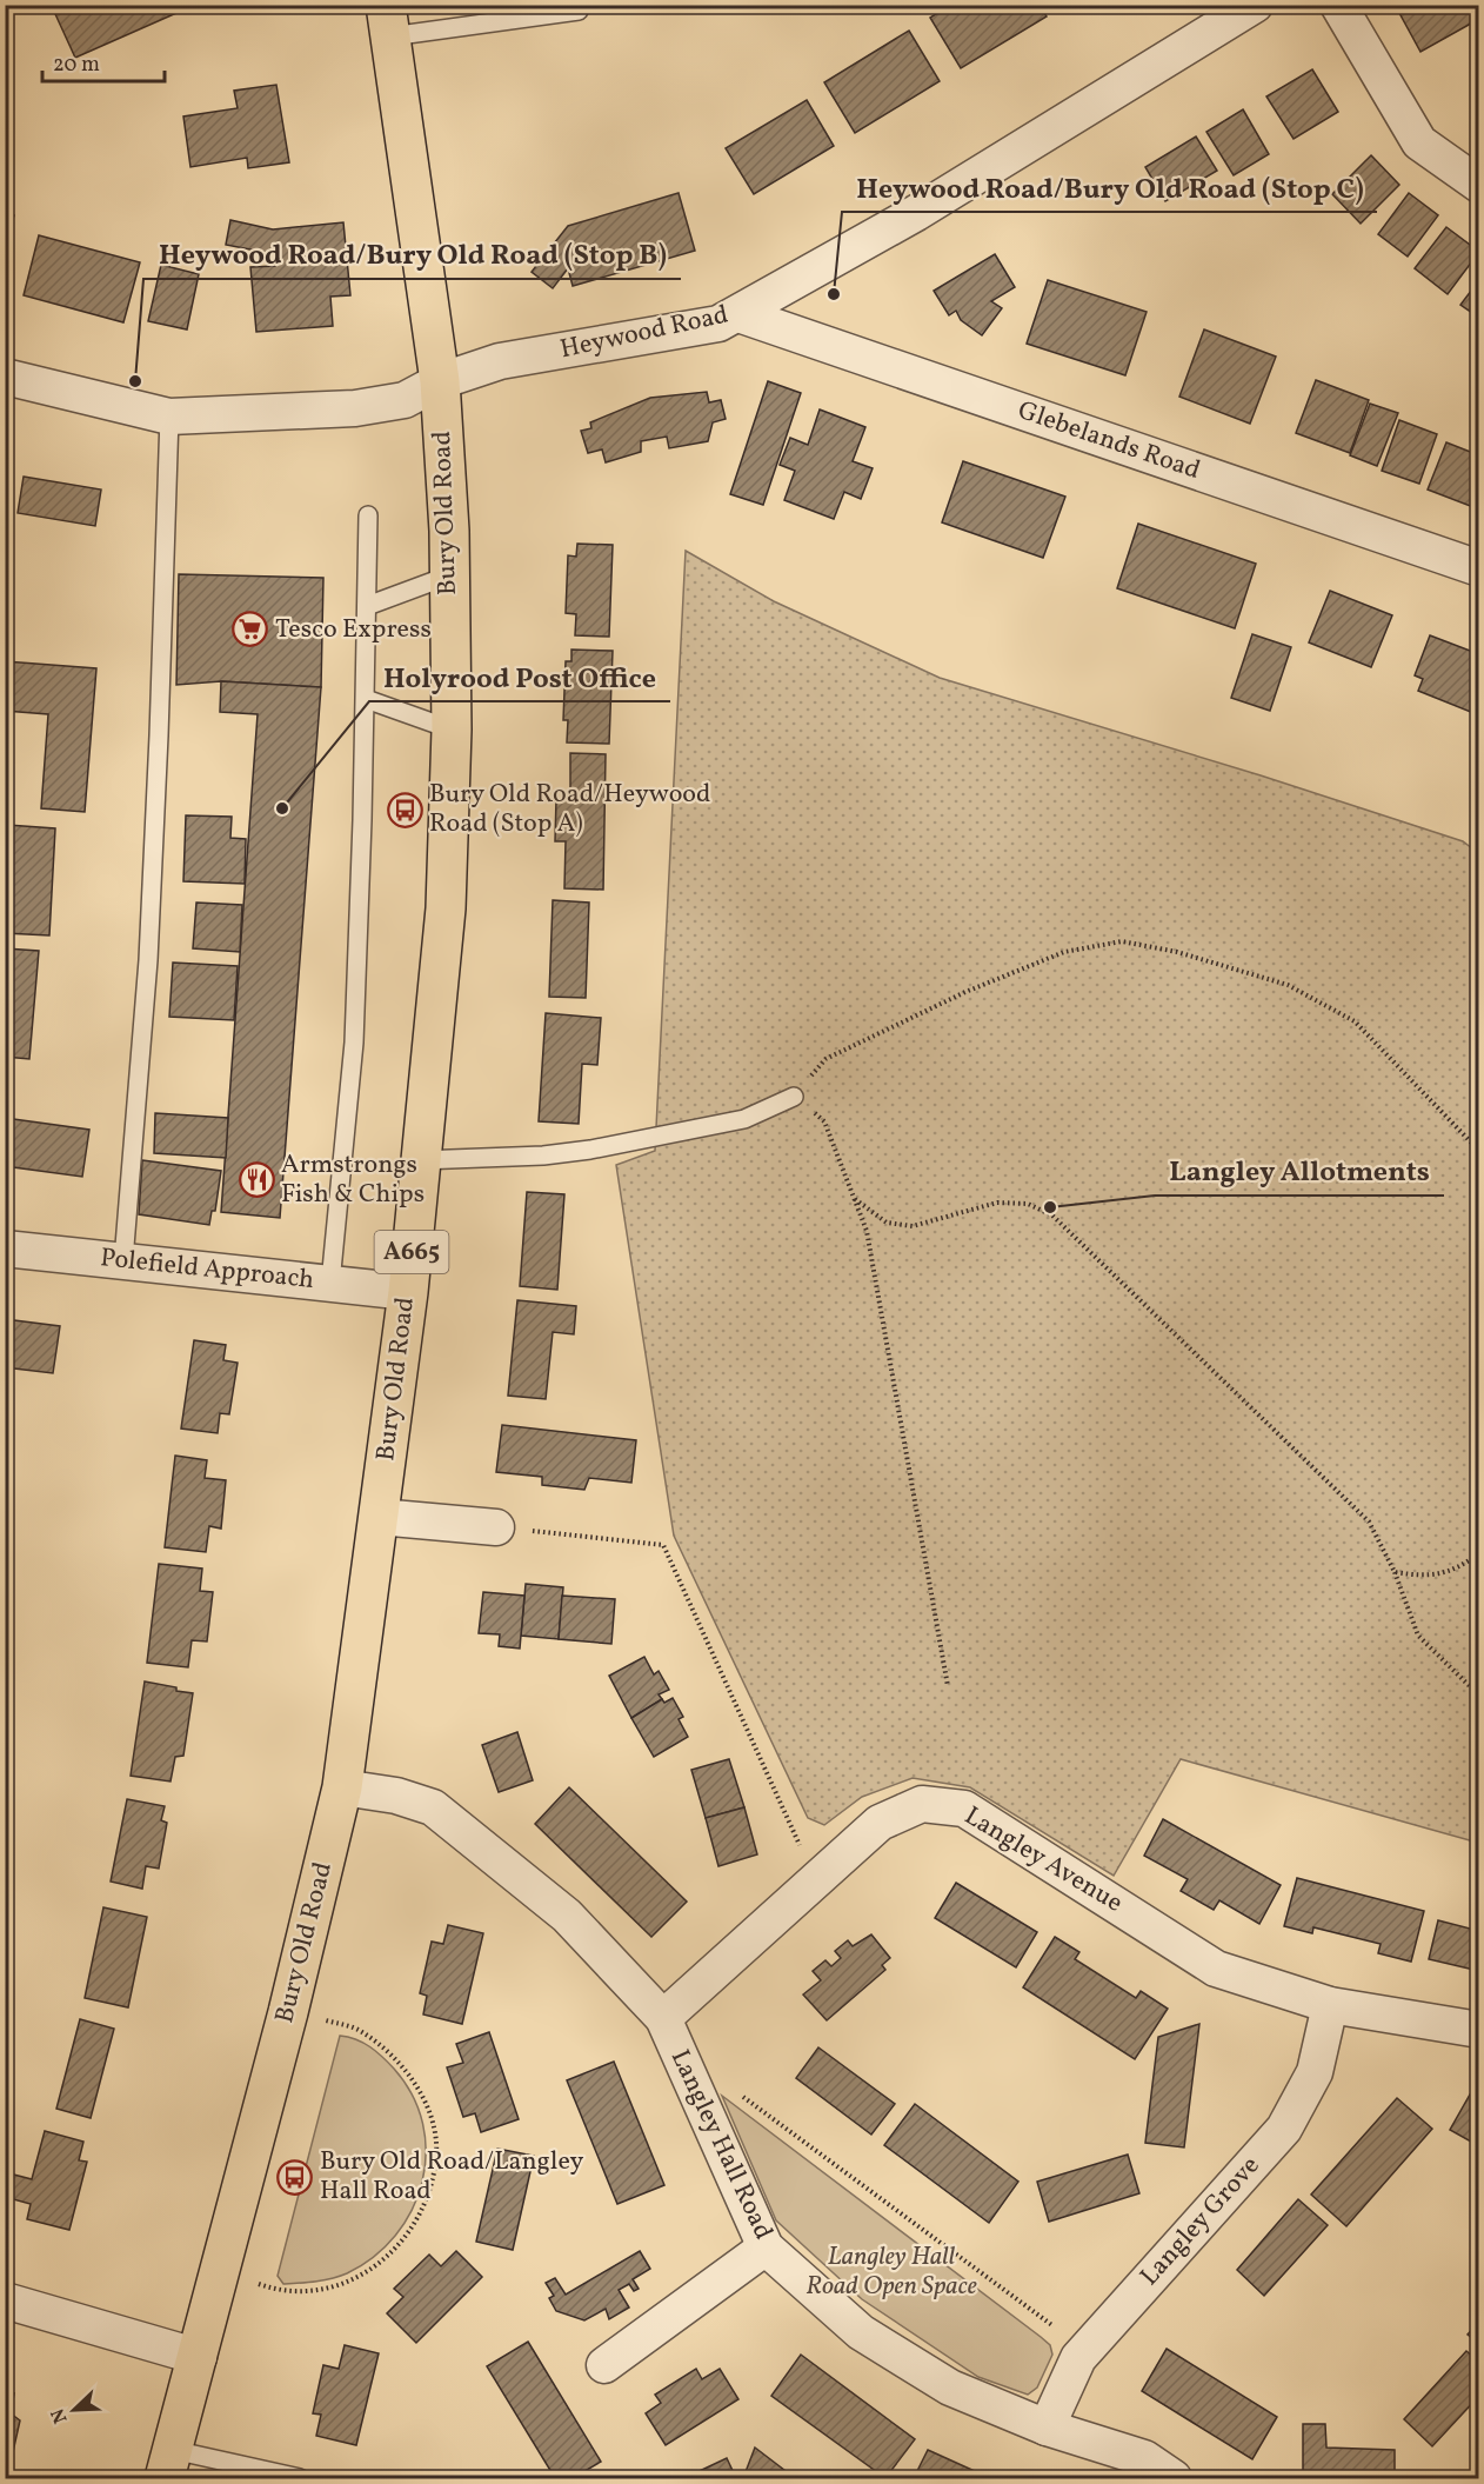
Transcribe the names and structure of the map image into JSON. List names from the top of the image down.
{
  "streets": {
    "main road": ["Bury Old Road", "A665"],
    "street": [
      "Heywood Road",
      "Glebelands Road",
      "Polefield Approach",
      "Langley Avenue",
      "Langley Hall Road",
      "Langley Grove"
    ]
  },
  "crossings": [
    ["Heywood Road", "Glebelands Road"],
    ["Heywood Road", "Bury Old Road"],
    ["Bury Old Road", "Polefield Approach"],
    ["Bury Old Road", "Langley Hall Road"],
    ["Langley Avenue", "Langley Hall Road"],
    ["Langley Avenue", "Langley Grove"],
    ["Langley Hall Road", "Langley Grove"]
  ],
  "parks": ["Langley Hall Road Open Space"],
  "places": {
    "other": [
      "Heywood Road/Bury Old Road (Stop C)",
      "Heywood Road/Bury Old Road (Stop B)",
      "Holyrood Post Office",
      "Langley Allotments"
    ],
    "supermarket": ["Tesco Express"],
    "bus stop": ["Bury Old Road/Heywood Road (Stop A)", "Bury Old Road/Langley Hall Road"],
    "restaurant": ["Armstrongs Fish & Chips"]
  },
  "scale_bar": "20 m",
  "north": "bottom left"
}
